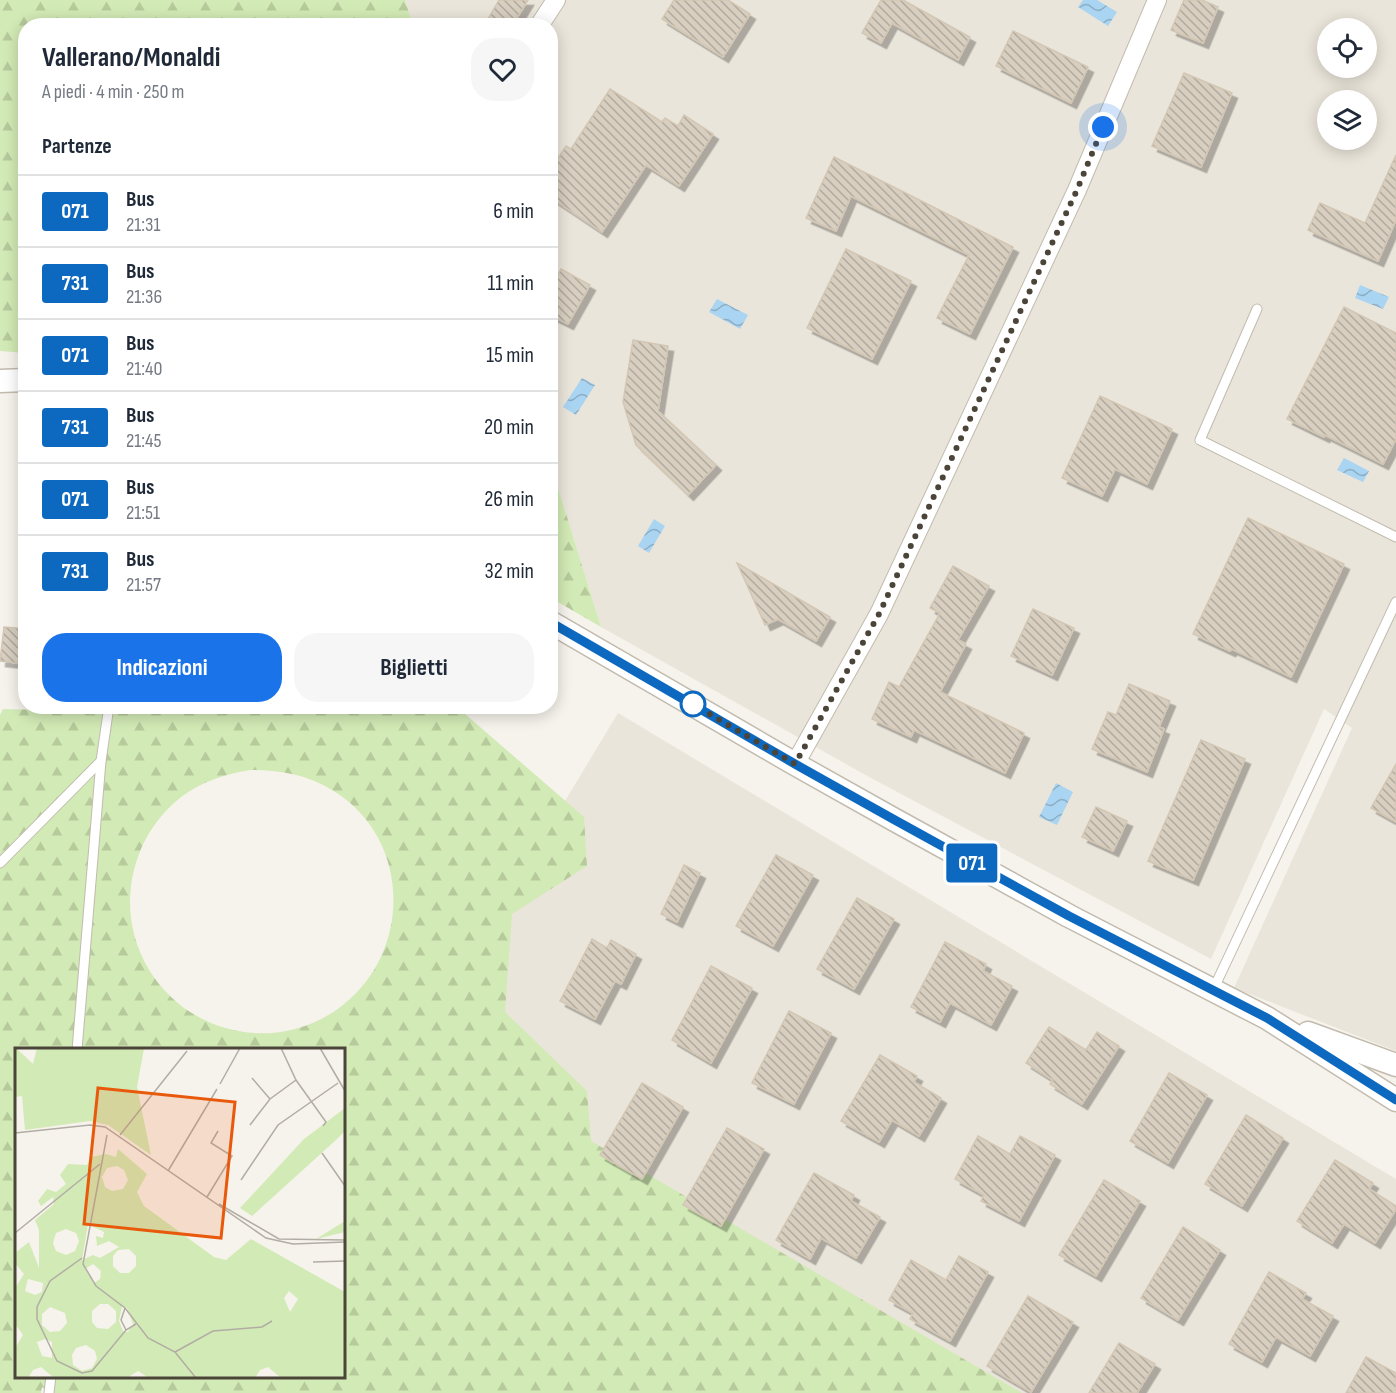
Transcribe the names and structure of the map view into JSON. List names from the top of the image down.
{
  "lines": ["bus line 071"],
  "page": {
    "on_map": "071",
    "heading": [
      ["Vallerano/Monaldi", "A piedi · 4 min · 250 m"],
      "Partenze"
    ],
    "list": [
      {
        "mark": "071",
        "name": "Bus",
        "note": "21:31",
        "value": "6 min"
      },
      {
        "mark": "731",
        "name": "Bus",
        "note": "21:36",
        "value": "11 min"
      },
      {
        "mark": "071",
        "name": "Bus",
        "note": "21:40",
        "value": "15 min"
      },
      {
        "mark": "731",
        "name": "Bus",
        "note": "21:45",
        "value": "20 min"
      },
      {
        "mark": "071",
        "name": "Bus",
        "note": "21:51",
        "value": "26 min"
      },
      {
        "mark": "731",
        "name": "Bus",
        "note": "21:57",
        "value": "32 min"
      }
    ],
    "buttons": ["Indicazioni", "Biglietti"]
  }
}
